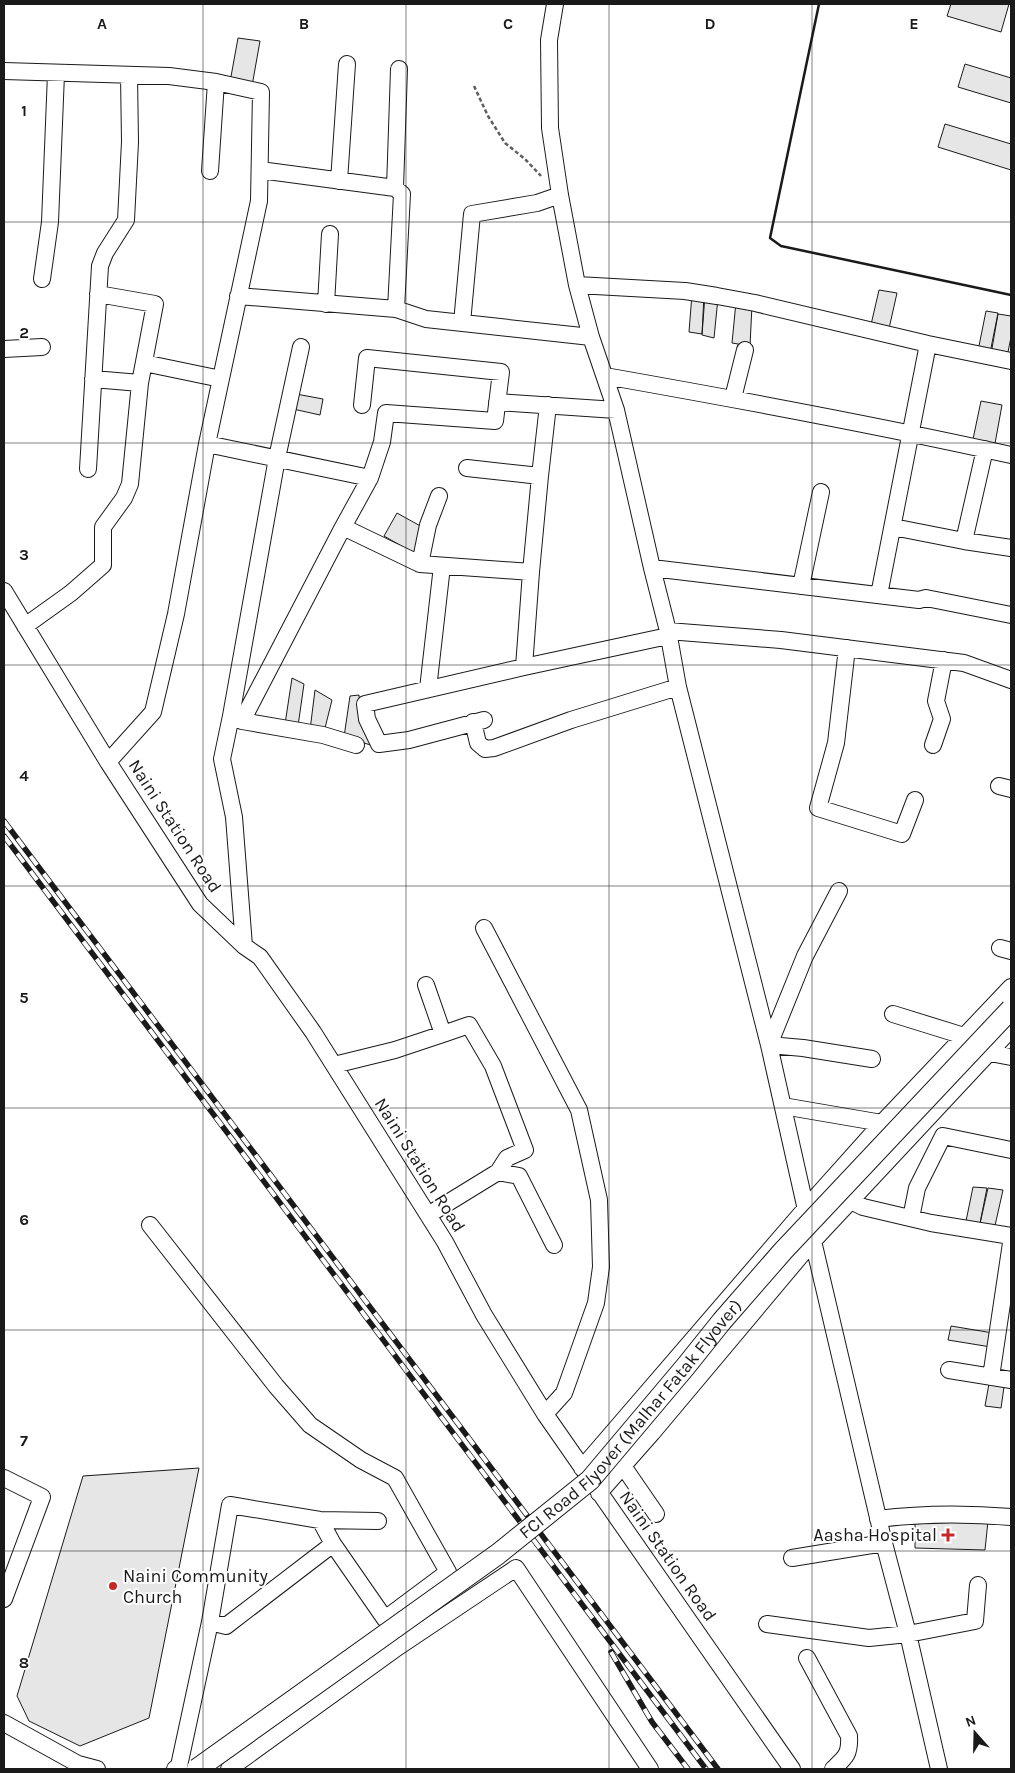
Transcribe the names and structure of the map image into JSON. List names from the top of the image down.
{
  "streets": {
    "main road": ["FCI Road Flyover (Malhar Fatak Flyover)"],
    "street": ["Naini Station Road"]
  },
  "places": {
    "health": ["Aasha Hospital"],
    "other": ["Naini Community Church"]
  },
  "north": "top",
  "grid": {
    "columns": [
      "A",
      "B",
      "C",
      "D",
      "E"
    ],
    "rows": [
      "1",
      "2",
      "3",
      "4",
      "5",
      "6",
      "7",
      "8"
    ]
  }
}
